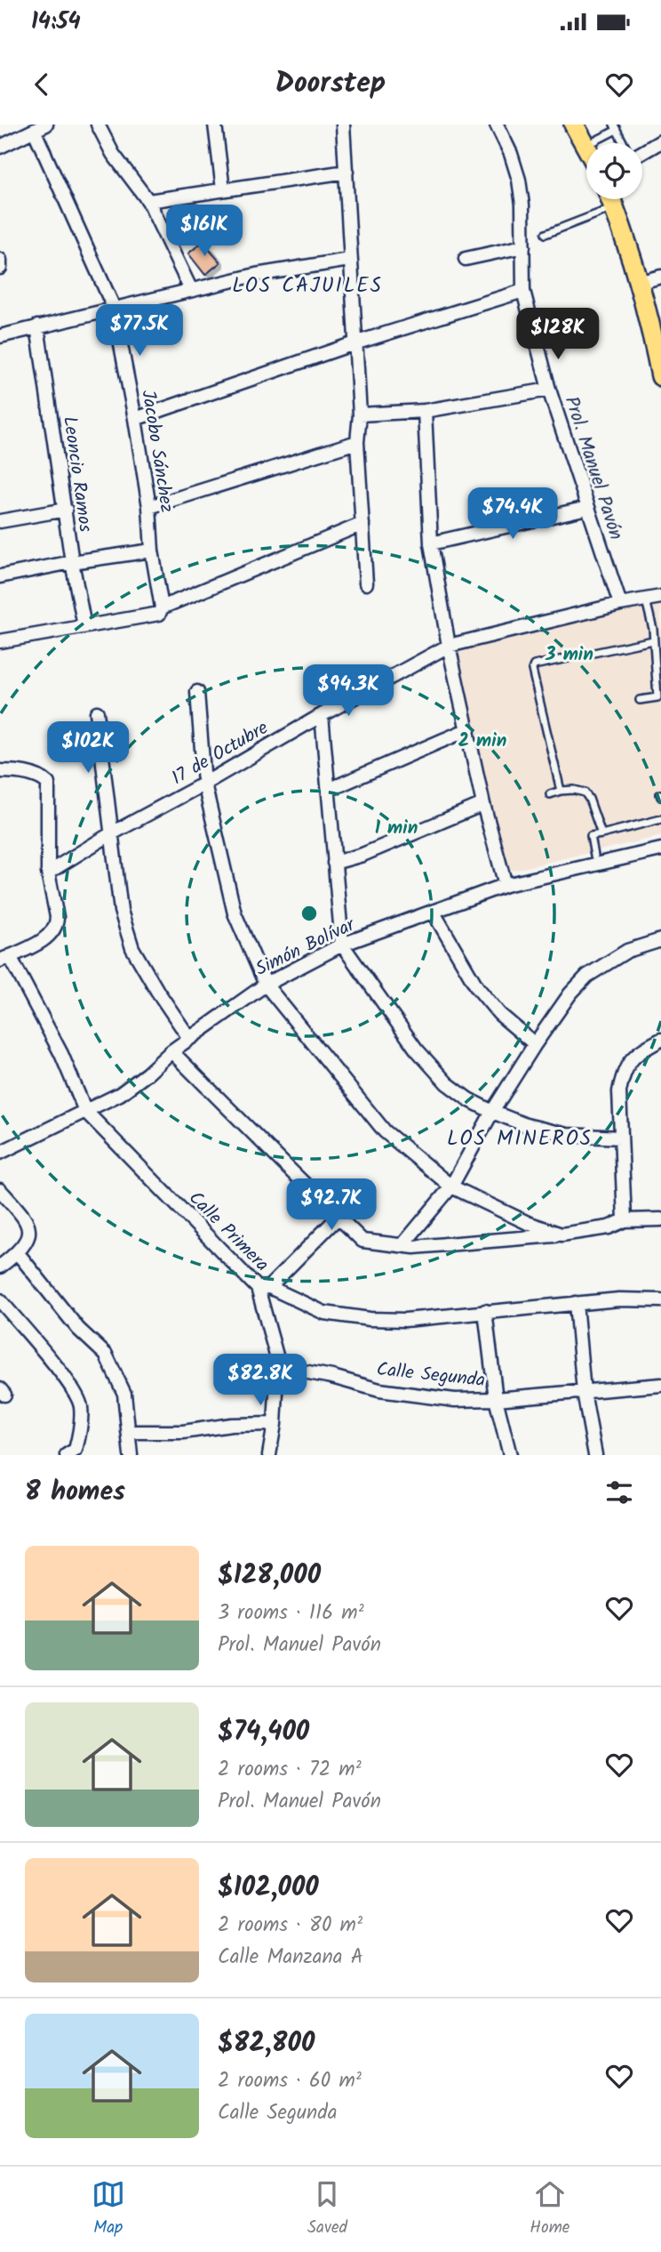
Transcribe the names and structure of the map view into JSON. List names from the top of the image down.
{
  "streets": {
    "street": [
      "Jacobo Sánchez",
      "Prol. Manuel Pavón",
      "Leoncio Ramos",
      "17 de Octubre",
      "Simón Bolívar",
      "Calle Primera",
      "Calle Segunda"
    ]
  },
  "crossings": [
    ["Prol. Manuel Pavón", "17 de Octubre"],
    ["17 de Octubre", "Calle Primera"],
    ["Simón Bolívar", "Calle Primera"]
  ],
  "districts": ["LOS CAJUILES", "LOS MINEROS"],
  "page": {
    "status": "14:54",
    "header": "Doorstep",
    "price": [
      "$161K",
      "$77.5K",
      "$128K",
      "$74.4K",
      "$94.3K",
      "$102K",
      "$92.7K",
      "$82.8K"
    ],
    "heading": "8 homes",
    "list": [
      {
        "name": "$128,000",
        "note": "3 rooms · 116 m² · Prol. Manuel Pavón"
      },
      {
        "name": "$74,400",
        "note": "2 rooms · 72 m² · Prol. Manuel Pavón"
      },
      {
        "name": "$102,000",
        "note": "2 rooms · 80 m² · Calle Manzana A"
      },
      {
        "name": "$82,800",
        "note": "2 rooms · 60 m² · Calle Segunda"
      }
    ],
    "tabs": ["Map", "Saved", "Home"]
  },
  "rings": ["3 min", "2 min", "1 min"]
}
